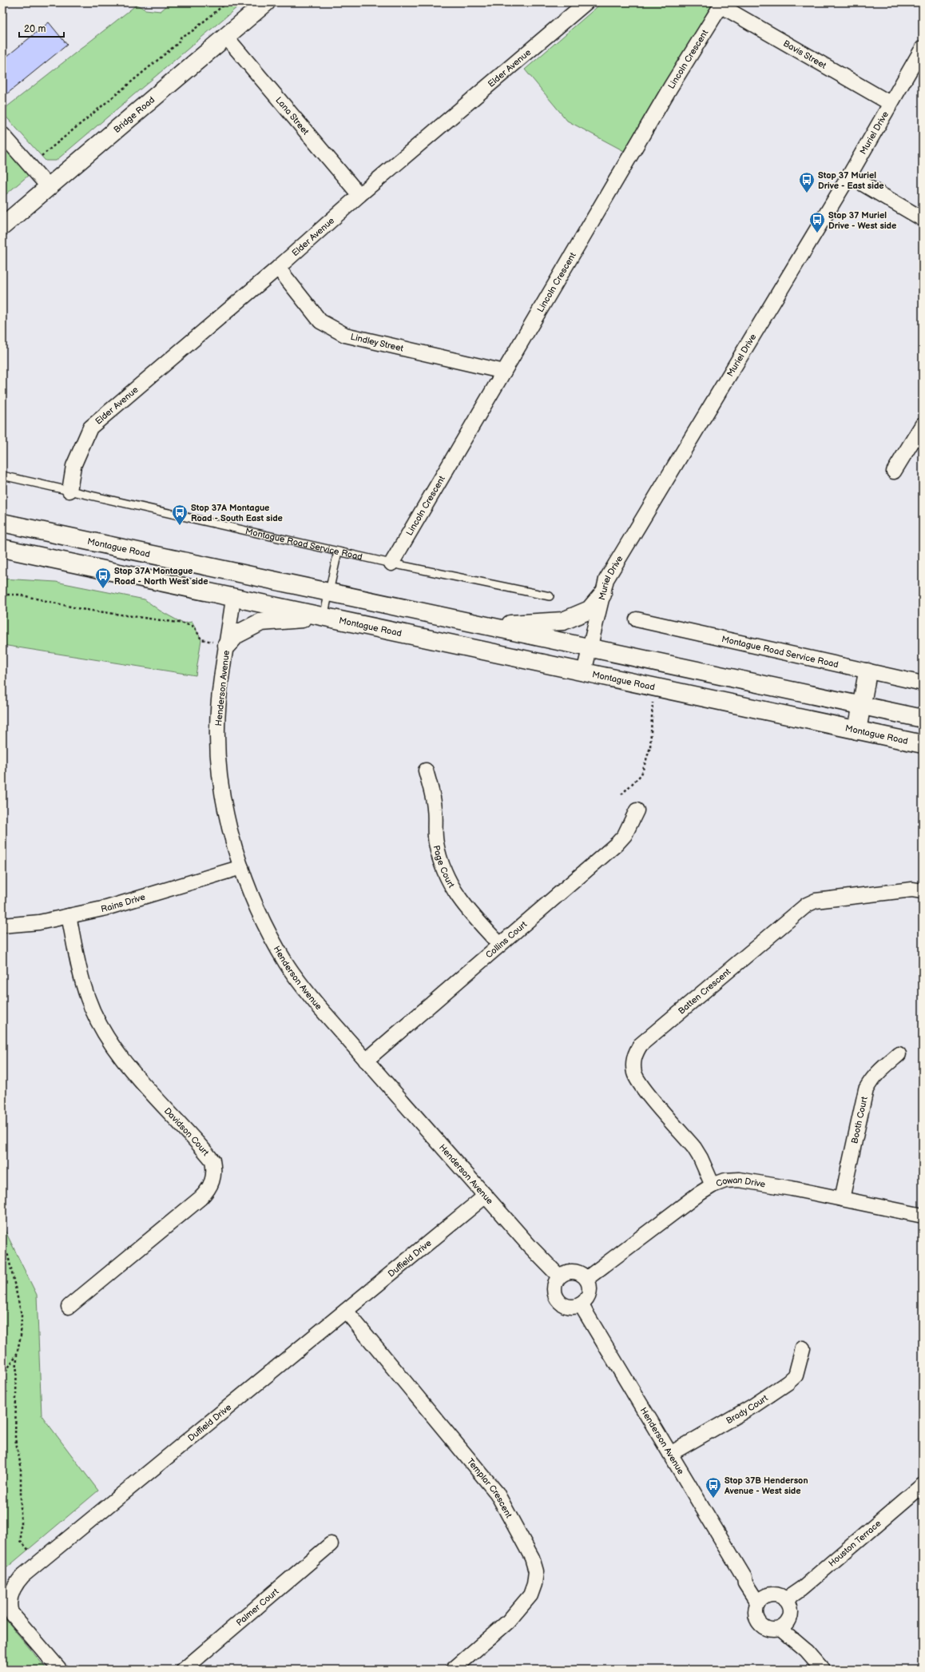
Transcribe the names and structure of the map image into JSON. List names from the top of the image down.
{
  "streets": {
    "main road": ["Bridge Road", "Montague Road"],
    "street": [
      "Bavis Street",
      "Lincoln Crescent",
      "Elder Avenue",
      "Lana Street",
      "Muriel Drive",
      "Lindley Street",
      "Montague Road Service Road",
      "Henderson Avenue",
      "Page Court",
      "Rains Drive",
      "Collins Court",
      "Batten Crescent",
      "Booth Court",
      "Davidson Court",
      "Cowan Drive",
      "Duffield Drive",
      "Brady Court",
      "Templar Crescent",
      "Houston Terrace",
      "Palmer Court"
    ]
  },
  "crossings": [
    ["Bavis Street", "Lincoln Crescent"],
    ["Bavis Street", "Muriel Drive"],
    ["Lincoln Crescent", "Lindley Street"],
    ["Lincoln Crescent", "Montague Road Service Road"],
    ["Elder Avenue", "Lana Street"],
    ["Elder Avenue", "Lindley Street"],
    ["Elder Avenue", "Montague Road Service Road"],
    ["Bridge Road", "Lana Street"],
    ["Muriel Drive", "Montague Road"],
    ["Montague Road", "Henderson Avenue"],
    ["Henderson Avenue", "Rains Drive"],
    ["Henderson Avenue", "Collins Court"],
    ["Henderson Avenue", "Cowan Drive"],
    ["Henderson Avenue", "Duffield Drive"],
    ["Henderson Avenue", "Brady Court"],
    ["Henderson Avenue", "Houston Terrace"],
    ["Page Court", "Collins Court"],
    ["Rains Drive", "Davidson Court"],
    ["Batten Crescent", "Cowan Drive"],
    ["Booth Court", "Cowan Drive"],
    ["Duffield Drive", "Templar Crescent"]
  ],
  "places": {
    "bus stop": [
      "Stop 37 Muriel Drive - East side",
      "Stop 37 Muriel Drive - West side",
      "Stop 37A Montague Road - South East side",
      "Stop 37A Montague Road - North West side",
      "Stop 37B Henderson Avenue - West side"
    ]
  },
  "scale_bar": "20 m"
}
